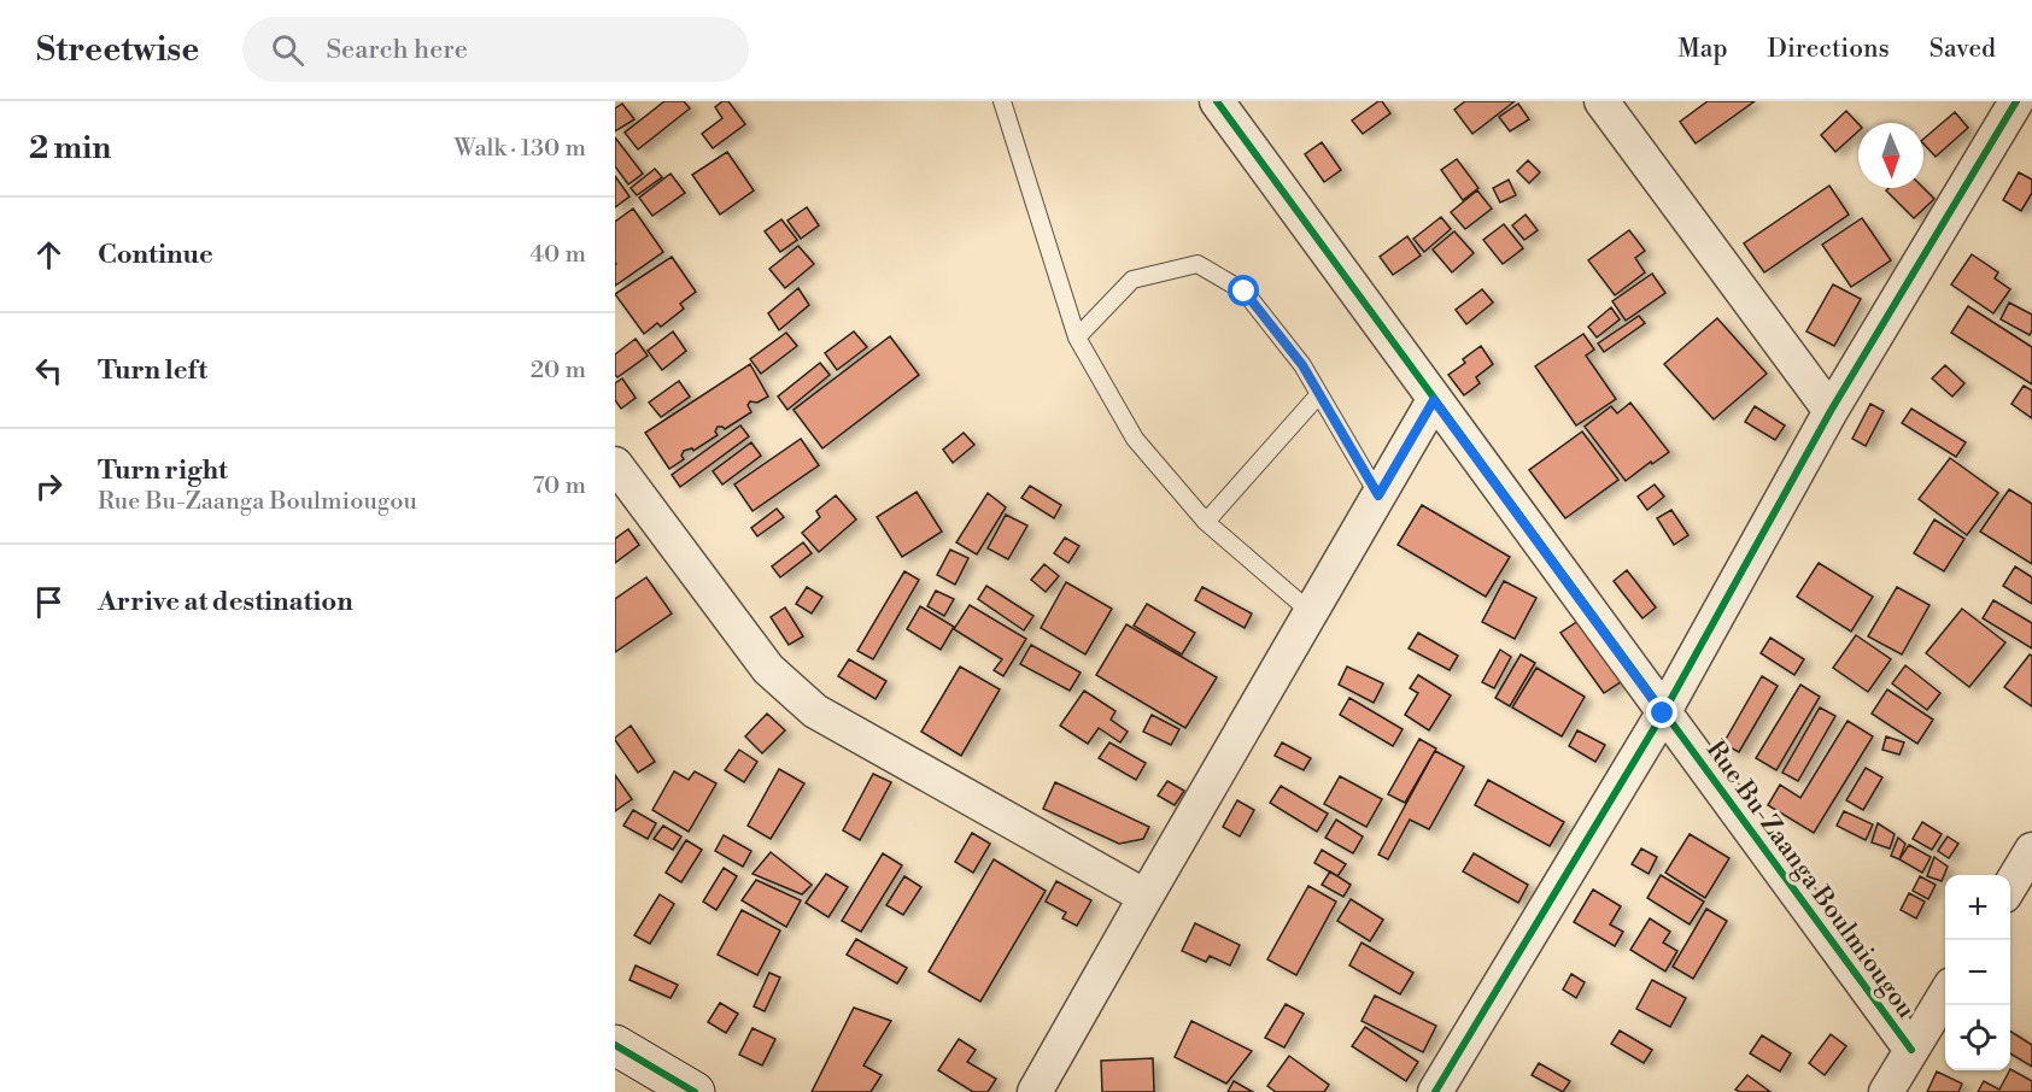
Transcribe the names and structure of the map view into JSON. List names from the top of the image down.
{
  "streets": {
    "street": ["Rue Bu-Zaanga Boulmiougou"]
  },
  "north": "bottom",
  "page": {
    "header": "Streetwise",
    "search": "Search here",
    "nav": ["Map", "Directions", "Saved"],
    "heading": ["2 min", "Walk · 130 m"],
    "list": [
      ["Continue", "40 m"],
      ["Turn left", "20 m"],
      ["Turn right", "Rue Bu-Zaanga Boulmiougou", "70 m"],
      "Arrive at destination"
    ],
    "map_buttons": ["+", "−"]
  }
}
